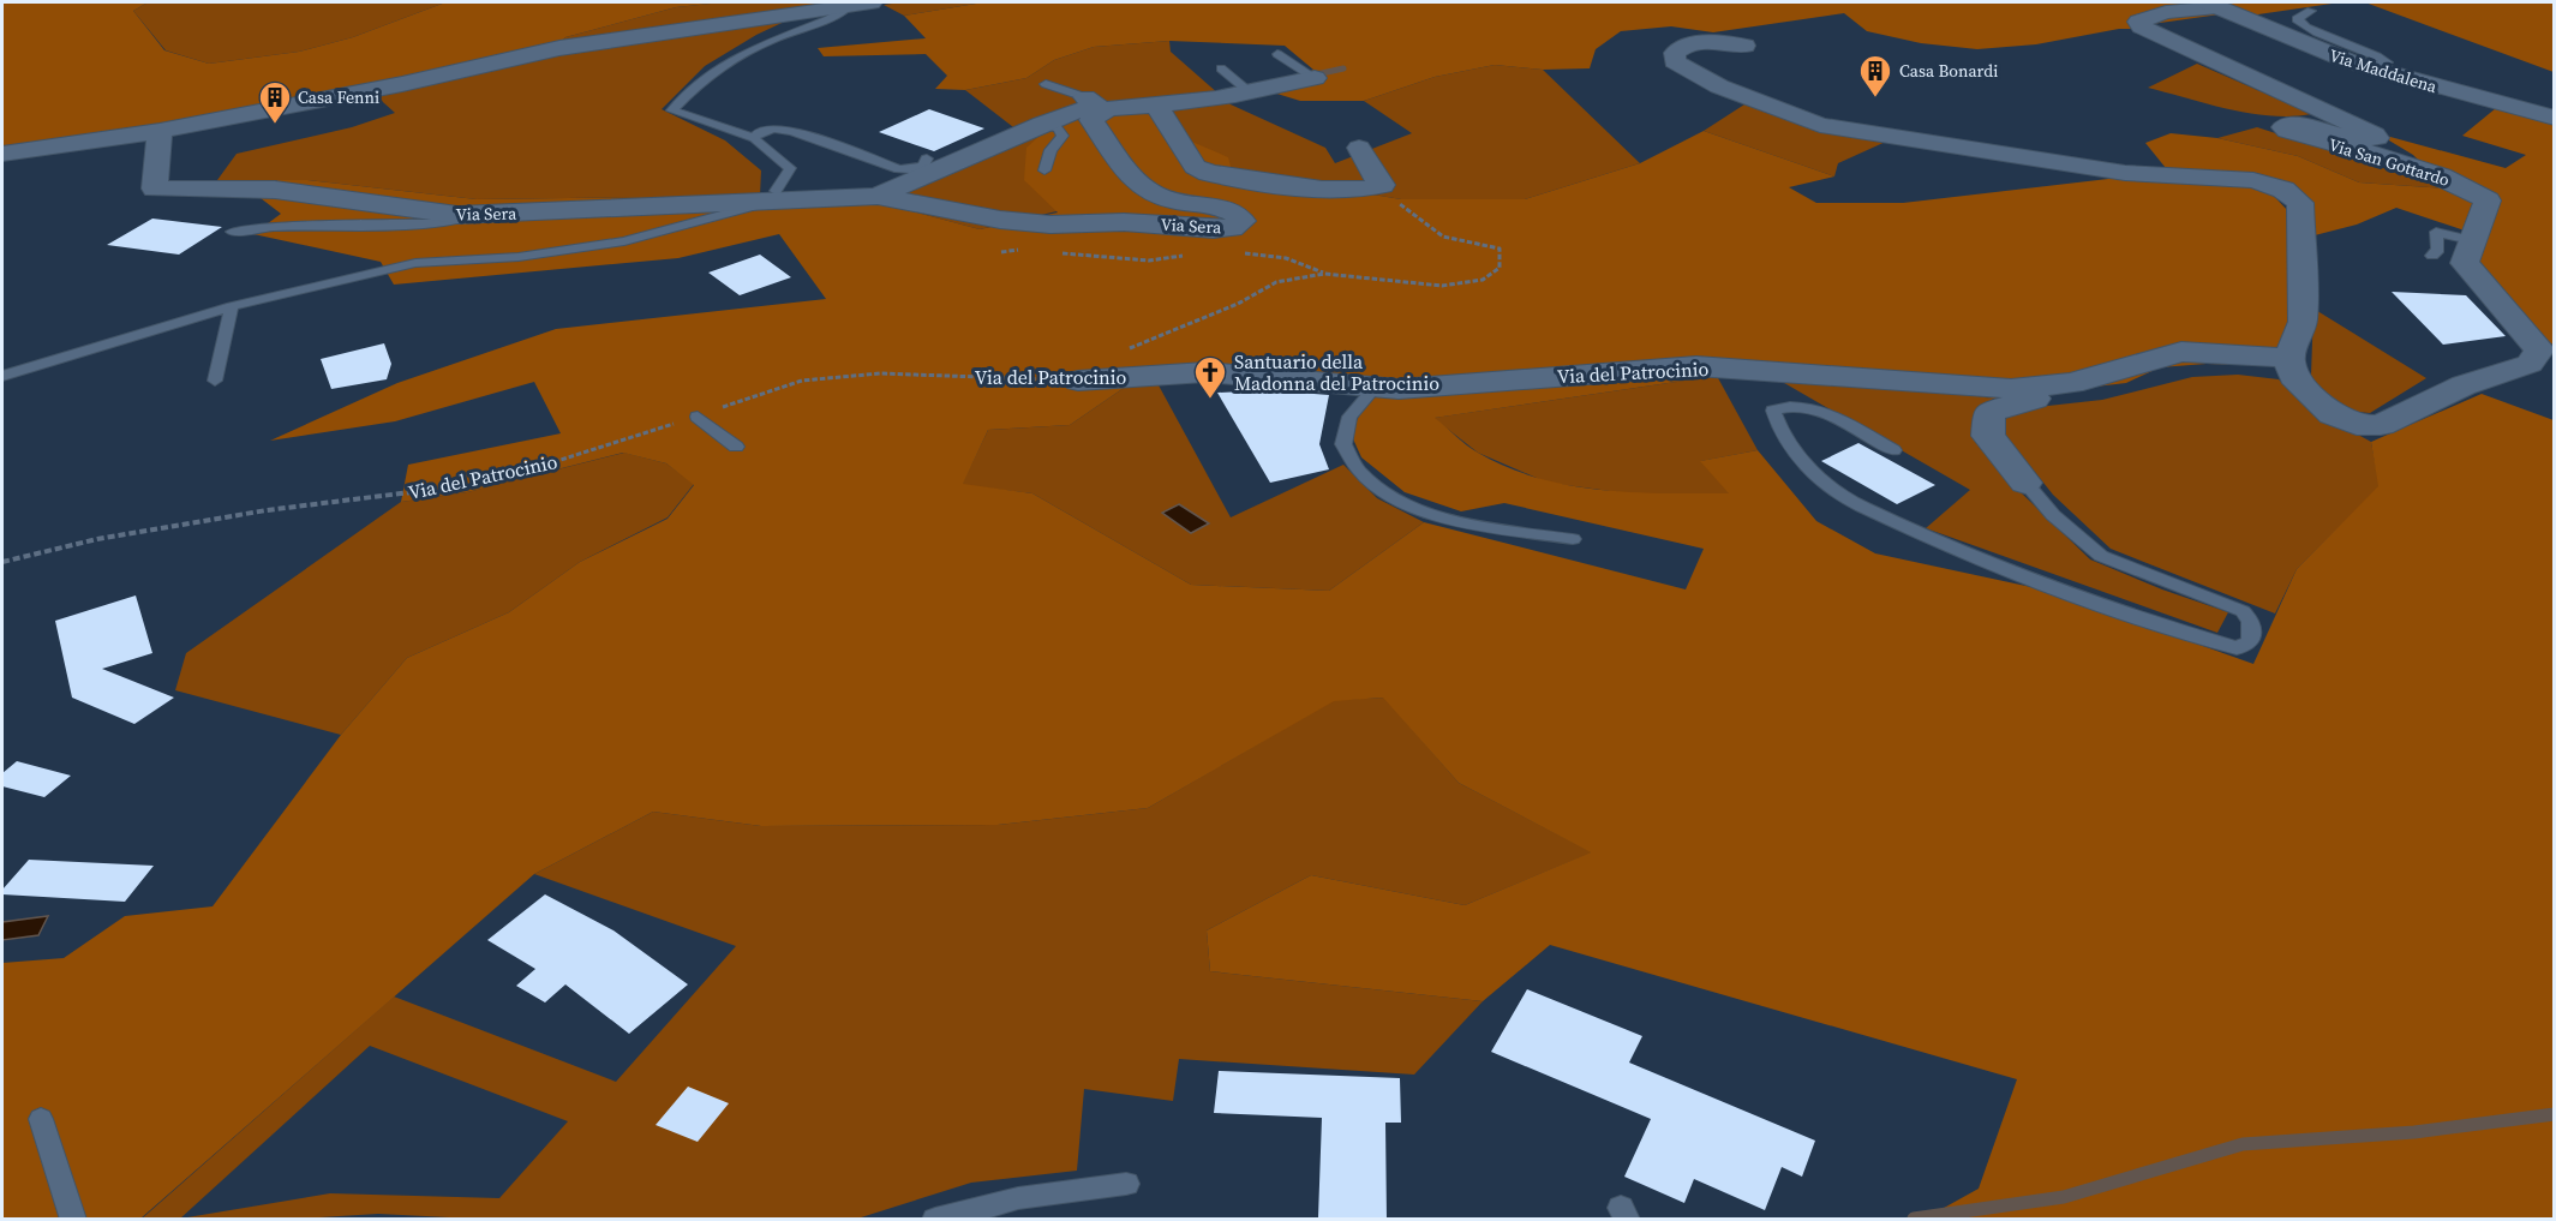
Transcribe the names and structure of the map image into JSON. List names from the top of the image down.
{
  "streets": {
    "street": [
      "Via Maddalena",
      "Via San Gottardo",
      "Via Sera",
      "Via del Patrocinio"
    ]
  },
  "crossings": [
    ["Via Maddalena", "Via San Gottardo"],
    ["Via San Gottardo", "Via del Patrocinio"]
  ],
  "places": {
    "building": ["Casa Bonardi", "Casa Fenni"],
    "church": ["Santuario della Madonna del Patrocinio"]
  }
}
